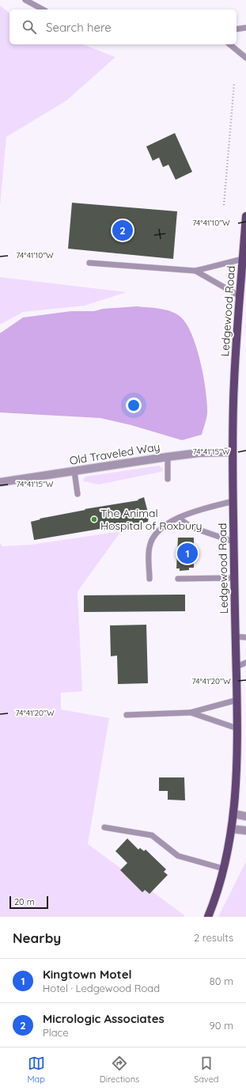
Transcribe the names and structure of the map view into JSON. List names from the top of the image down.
{
  "streets": {
    "main road": ["Ledgewood Road"],
    "street": ["Old Traveled Way"]
  },
  "crossings": [
    ["Ledgewood Road", "Old Traveled Way"]
  ],
  "places": ["The Animal Hospital of Roxbury"],
  "scale_bar": "20 m",
  "page": {
    "search": "Search here",
    "pins": ["2", "1"],
    "scale": "20 m",
    "heading": ["Nearby", "2 results"],
    "list": [
      {
        "mark": "1",
        "name": "Kingtown Motel",
        "note": "Hotel · Ledgewood Road",
        "value": "80 m"
      },
      {
        "mark": "2",
        "name": "Micrologic Associates",
        "note": "Place",
        "value": "90 m"
      }
    ],
    "nav": ["Map", "Directions", "Saved"]
  },
  "coordinates": ["74°41'10\"W", "74°41'15\"W", "74°41'20\"W"]
}
